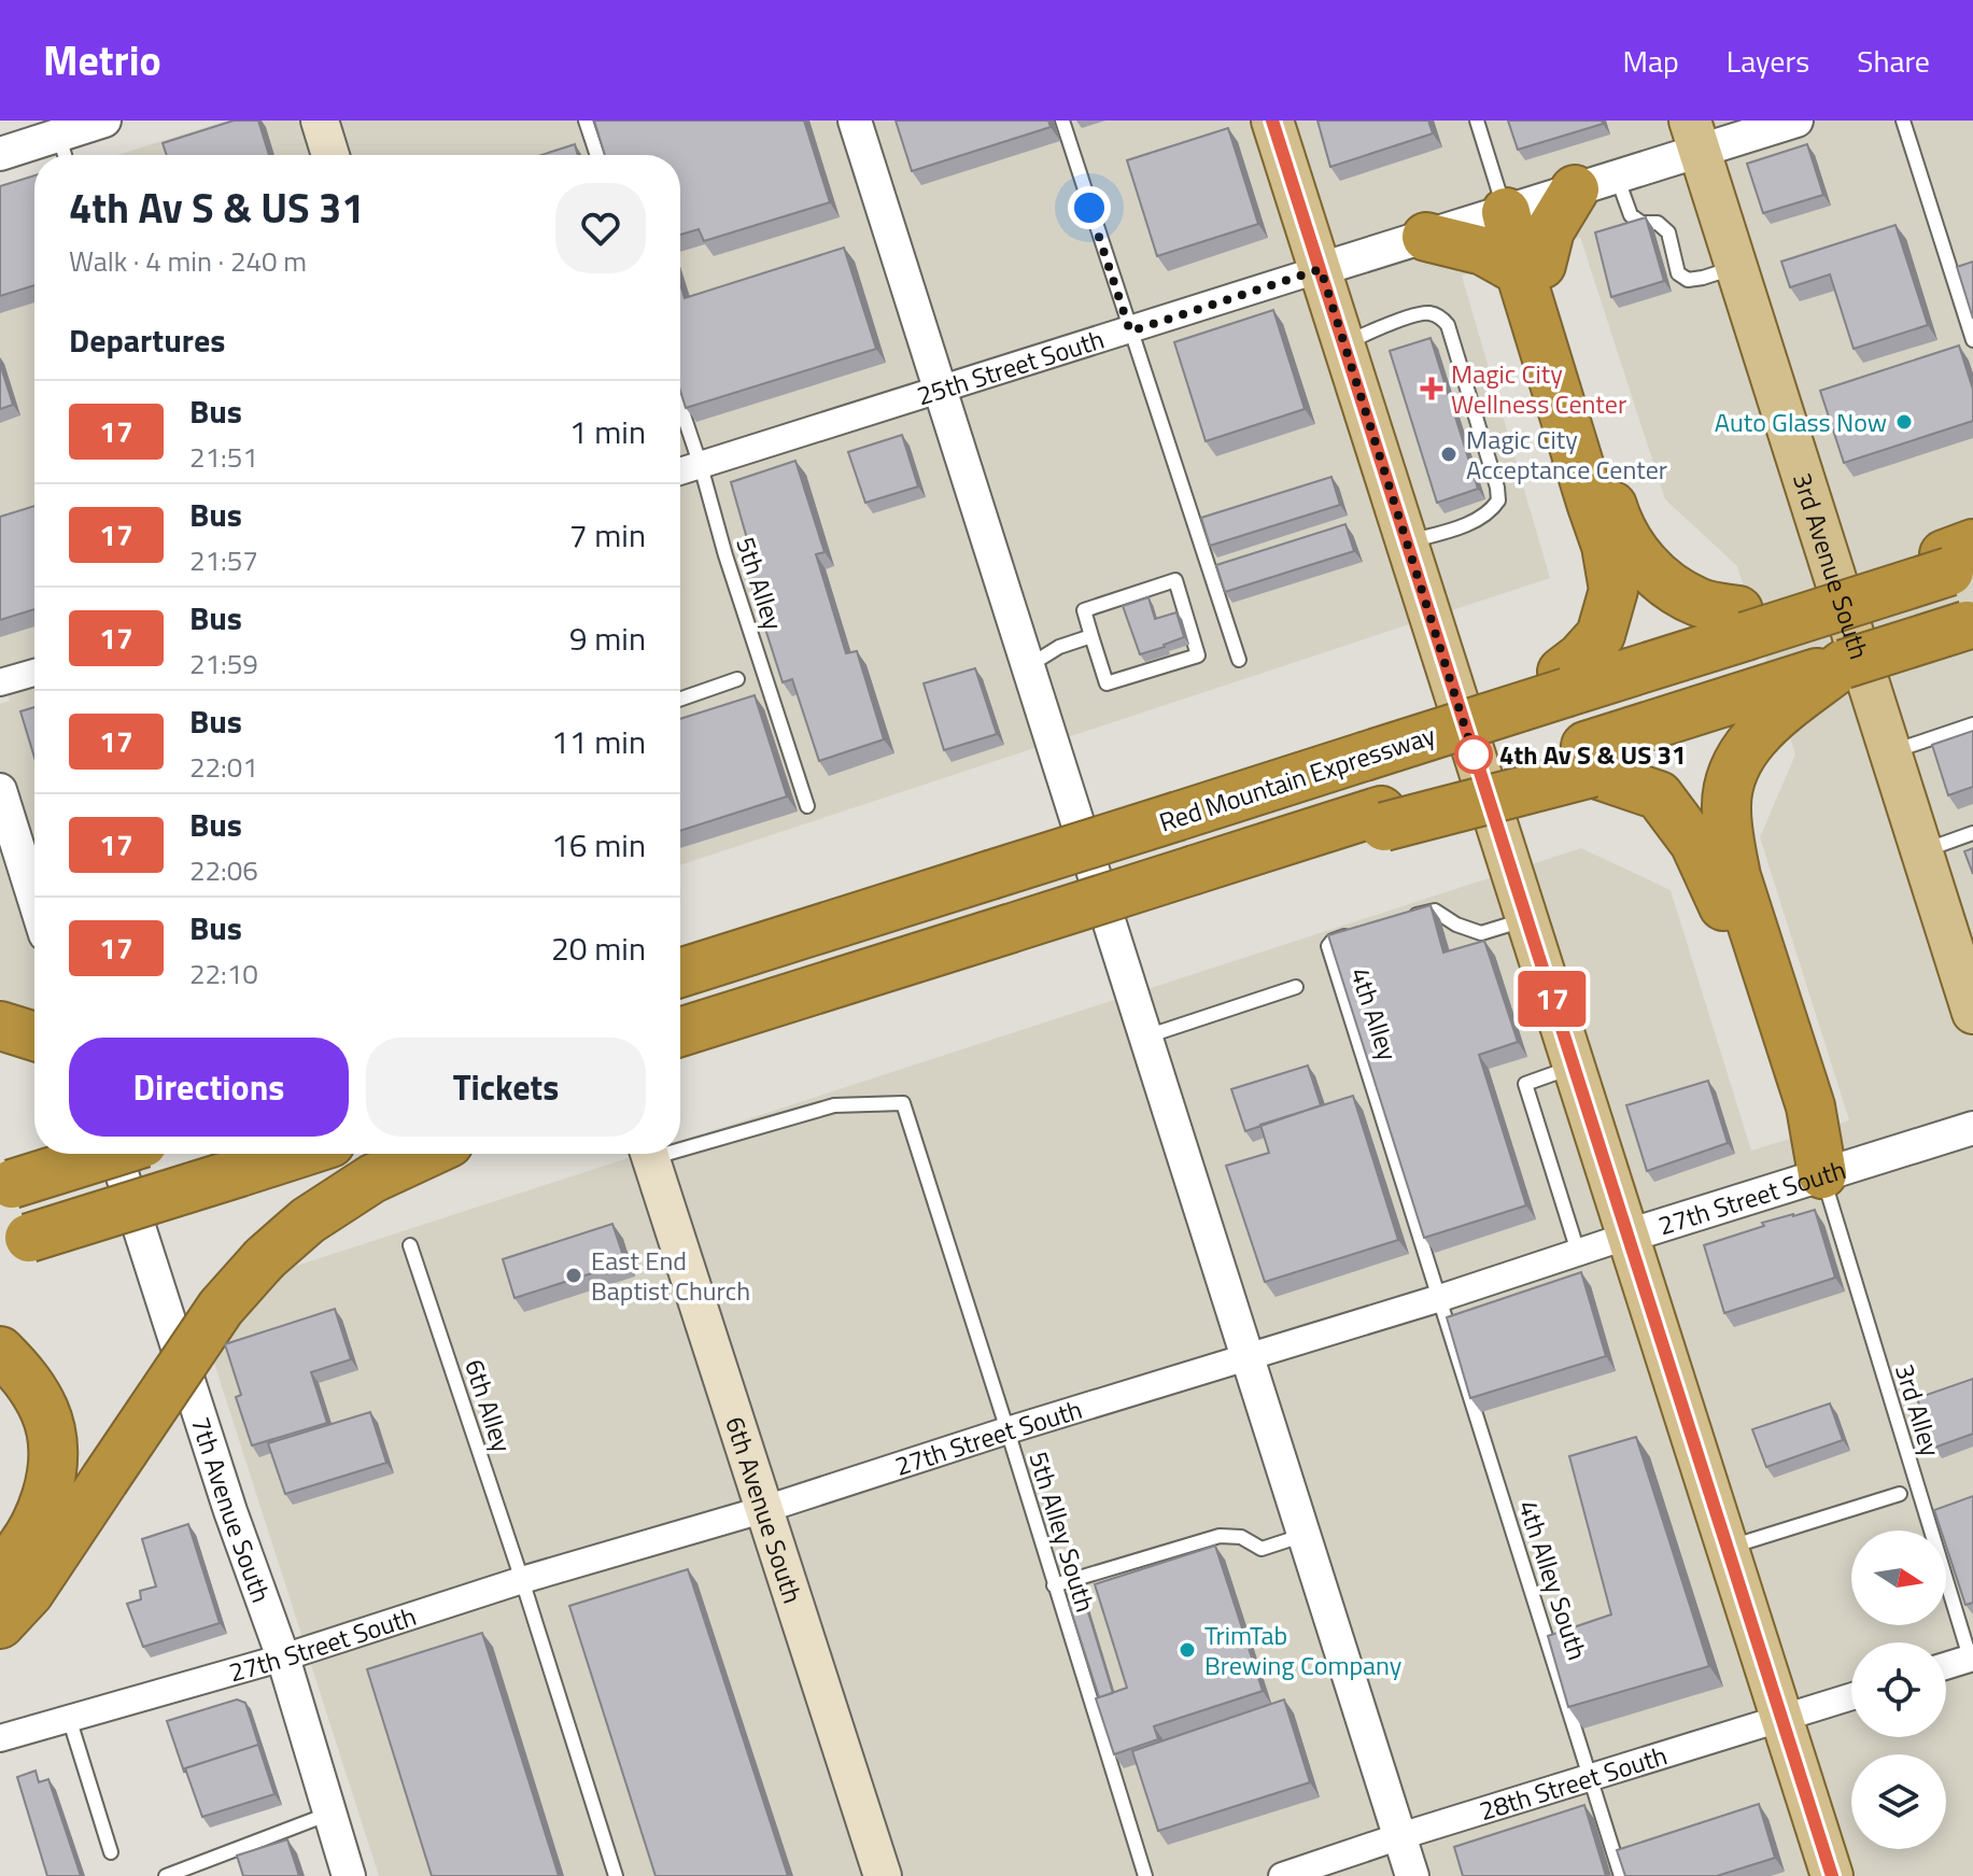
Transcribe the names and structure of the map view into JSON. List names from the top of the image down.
{
  "streets": {
    "highway": ["Red Mountain Expressway"],
    "main road": ["3rd Avenue South", "6th Avenue South"],
    "street": [
      "25th Street South",
      "27th Street South",
      "7th Avenue South",
      "28th Street South"
    ],
    "lane": [
      "5th Alley",
      "4th Alley",
      "6th Alley",
      "3rd Alley",
      "5th Alley South",
      "4th Alley South"
    ]
  },
  "crossings": [
    ["25th Street South", "3rd Avenue South"],
    ["25th Street South", "5th Alley"],
    ["4th Alley", "27th Street South"],
    ["4th Alley", "4th Alley South"],
    ["27th Street South", "6th Alley"],
    ["27th Street South", "3rd Alley"],
    ["27th Street South", "7th Avenue South"],
    ["27th Street South", "6th Avenue South"],
    ["27th Street South", "5th Alley South"],
    ["27th Street South", "4th Alley South"],
    ["4th Alley South", "28th Street South"]
  ],
  "places": {
    "health": ["Magic City Wellness Center"],
    "other": [
      "Auto Glass Now",
      "Magic City Acceptance Center",
      "4th Av S & US 31",
      "East End Baptist Church",
      "TrimTab Brewing Company"
    ]
  },
  "lines": ["bus line 17"],
  "north": "right",
  "page": {
    "header": "Metrio",
    "nav": ["Map", "Layers", "Share"],
    "on_map": "17",
    "heading": [
      ["4th Av S & US 31", "Walk · 4 min · 240 m"],
      "Departures"
    ],
    "list": [
      {
        "mark": "17",
        "name": "Bus",
        "note": "21:51",
        "value": "1 min"
      },
      {
        "mark": "17",
        "name": "Bus",
        "note": "21:57",
        "value": "7 min"
      },
      {
        "mark": "17",
        "name": "Bus",
        "note": "21:59",
        "value": "9 min"
      },
      {
        "mark": "17",
        "name": "Bus",
        "note": "22:01",
        "value": "11 min"
      },
      {
        "mark": "17",
        "name": "Bus",
        "note": "22:06",
        "value": "16 min"
      },
      {
        "mark": "17",
        "name": "Bus",
        "note": "22:10",
        "value": "20 min"
      }
    ],
    "buttons": ["Directions", "Tickets"]
  }
}
